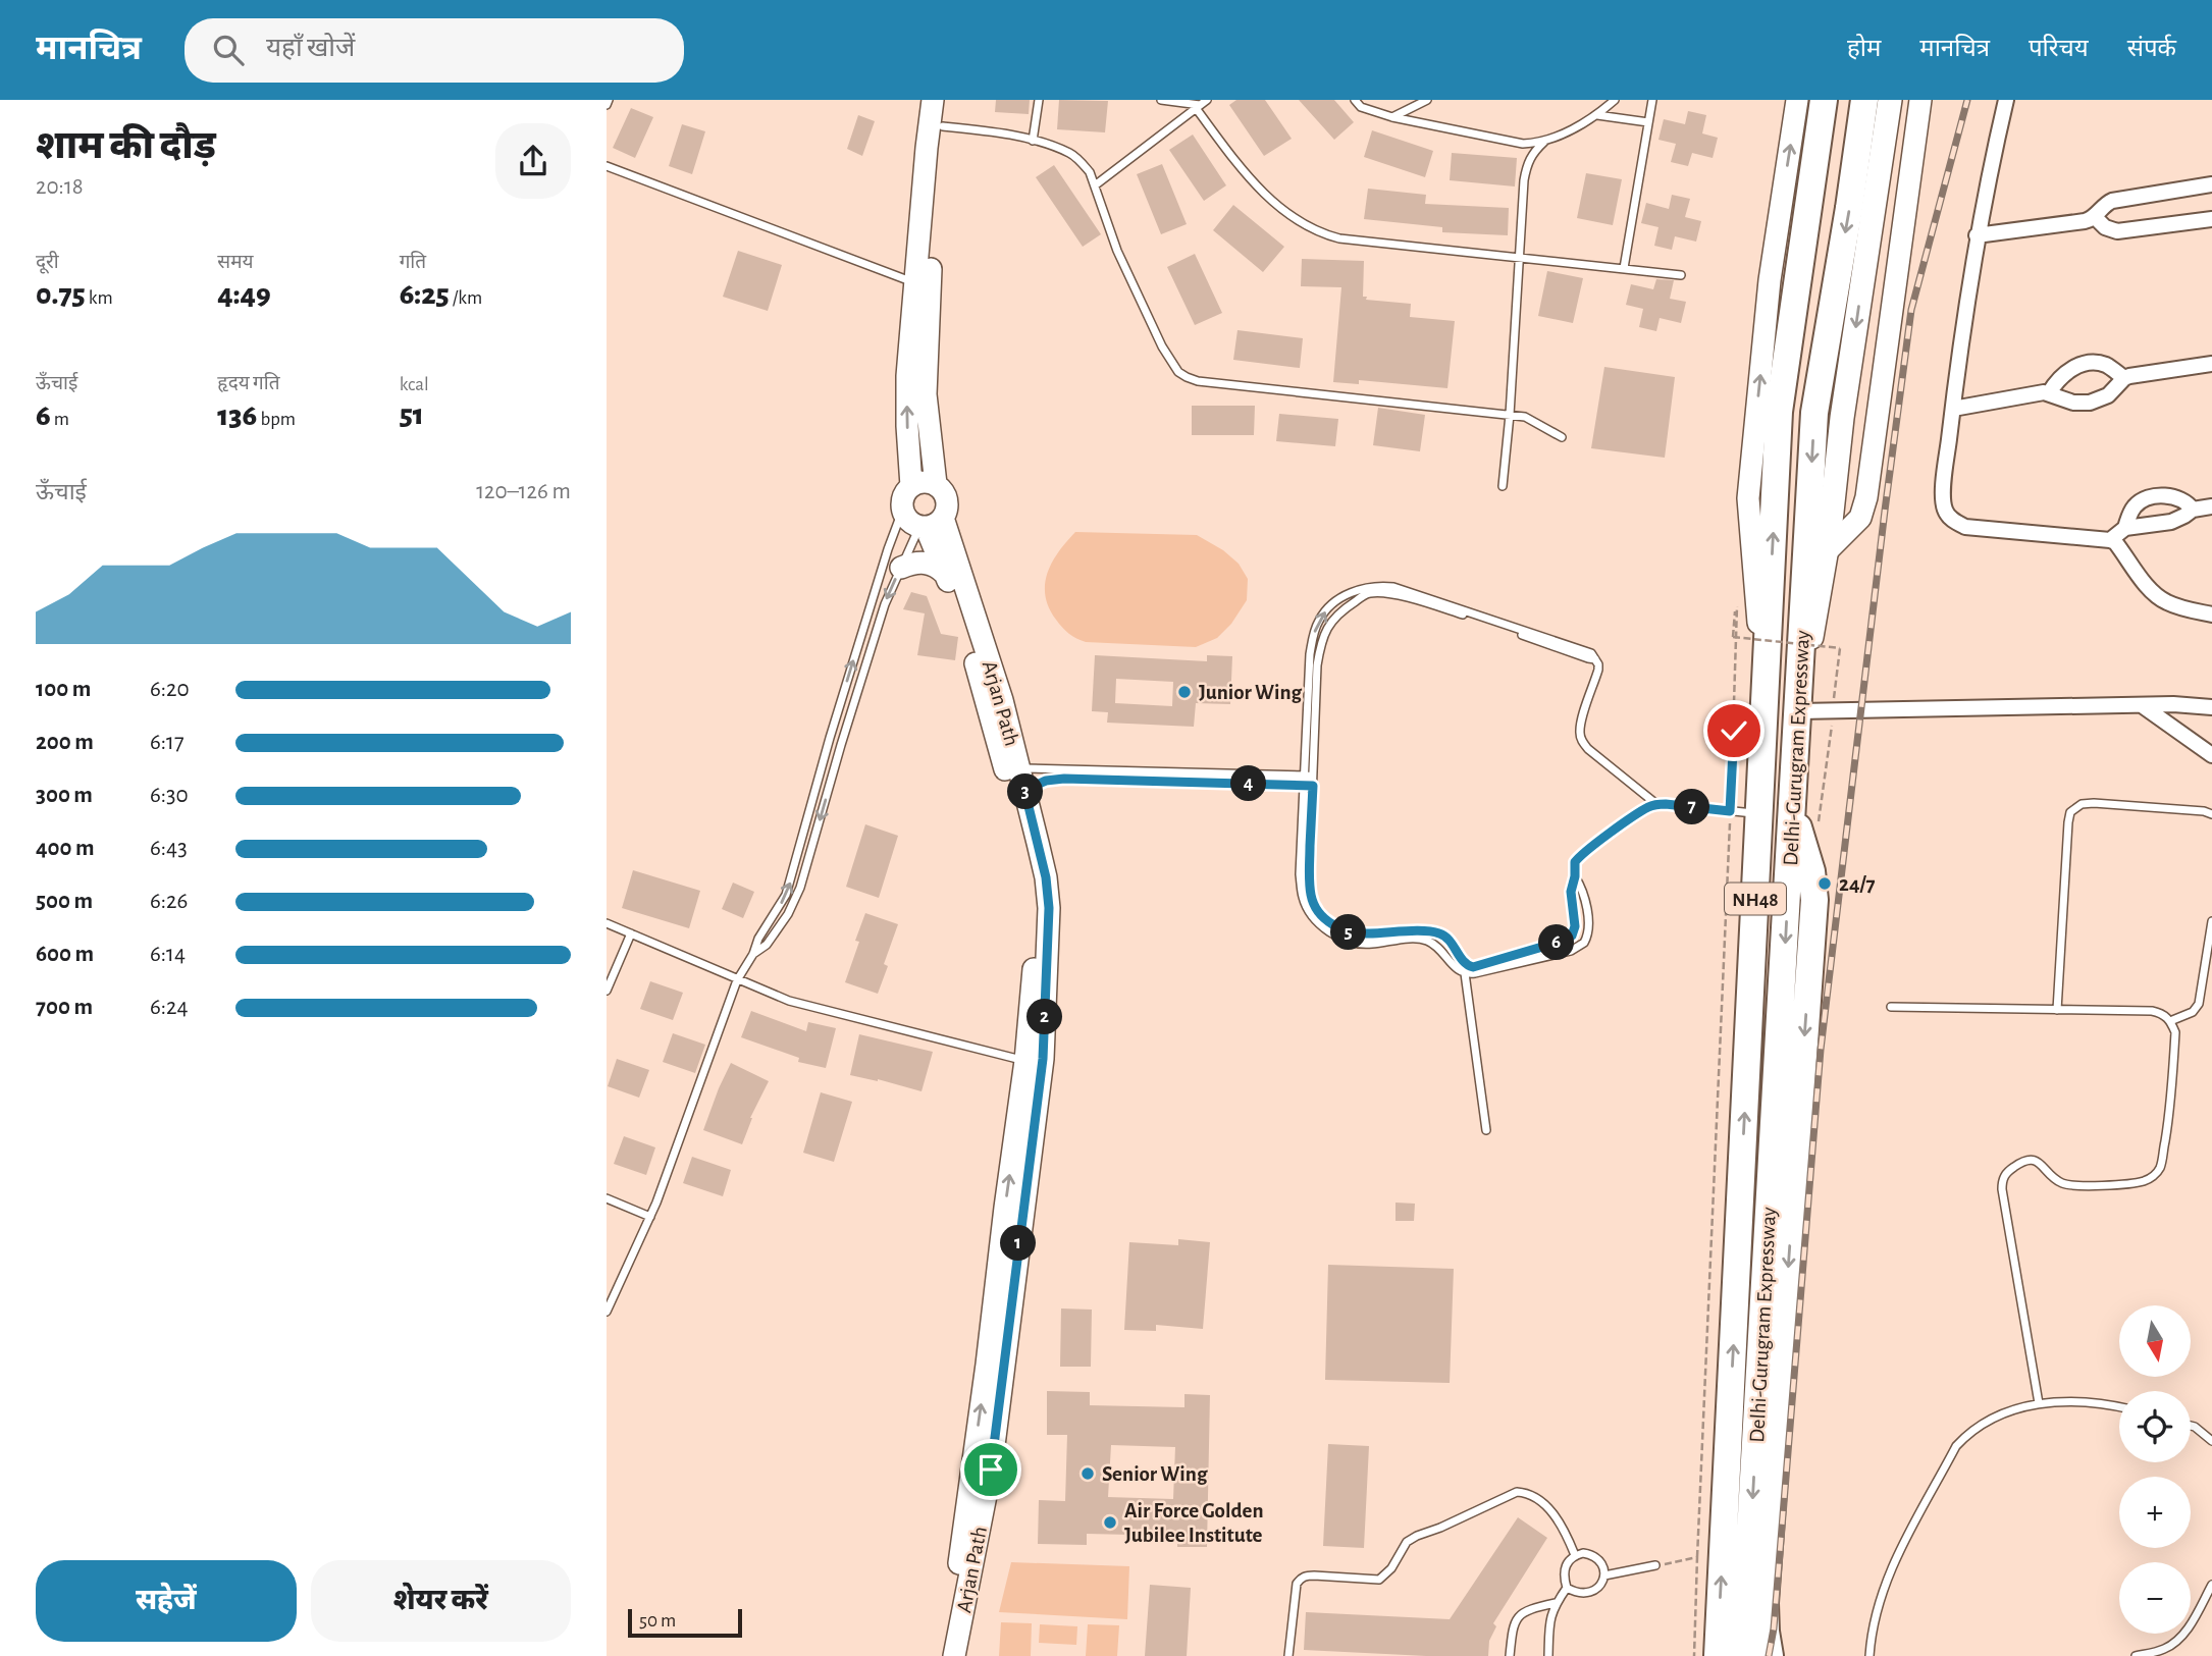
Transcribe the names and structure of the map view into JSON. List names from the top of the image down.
{
  "streets": {
    "highway": ["Delhi-Gurugram Expressway", "NH48"],
    "main road": ["Arjan Path"]
  },
  "places": [
    "Junior Wing",
    "24/7",
    "Senior Wing",
    "Air Force Golden Jubilee Institute"
  ],
  "scale_bar": "50 m",
  "north": "bottom",
  "page": {
    "header": "मानचित्र",
    "search": "यहाँ खोजें",
    "nav": [
      "होम",
      "मानचित्र",
      "परिचय",
      "संपर्क"
    ],
    "heading": ["शाम की दौड़", "20:18"],
    "stats": [
      ["दूरी", "0.75 km"],
      ["समय", "4:49"],
      ["गति", "6:25 /km"],
      ["ऊँचाई", "6 m"],
      ["हृदय गति", "136 bpm"],
      ["kcal", "51"]
    ],
    "chart": ["ऊँचाई", "120–126 m"],
    "list": [
      {
        "name": "100 m",
        "note": "6:20"
      },
      {
        "name": "200 m",
        "note": "6:17"
      },
      {
        "name": "300 m",
        "note": "6:30"
      },
      {
        "name": "400 m",
        "note": "6:43"
      },
      {
        "name": "500 m",
        "note": "6:26"
      },
      {
        "name": "600 m",
        "note": "6:14"
      },
      {
        "name": "700 m",
        "note": "6:24"
      }
    ],
    "pins": [
      "4",
      "3",
      "7",
      "5",
      "6",
      "2",
      "1"
    ],
    "map_buttons": ["+", "−"],
    "buttons": ["सहेजें", "शेयर करें"],
    "scale": "50 m"
  }
}
